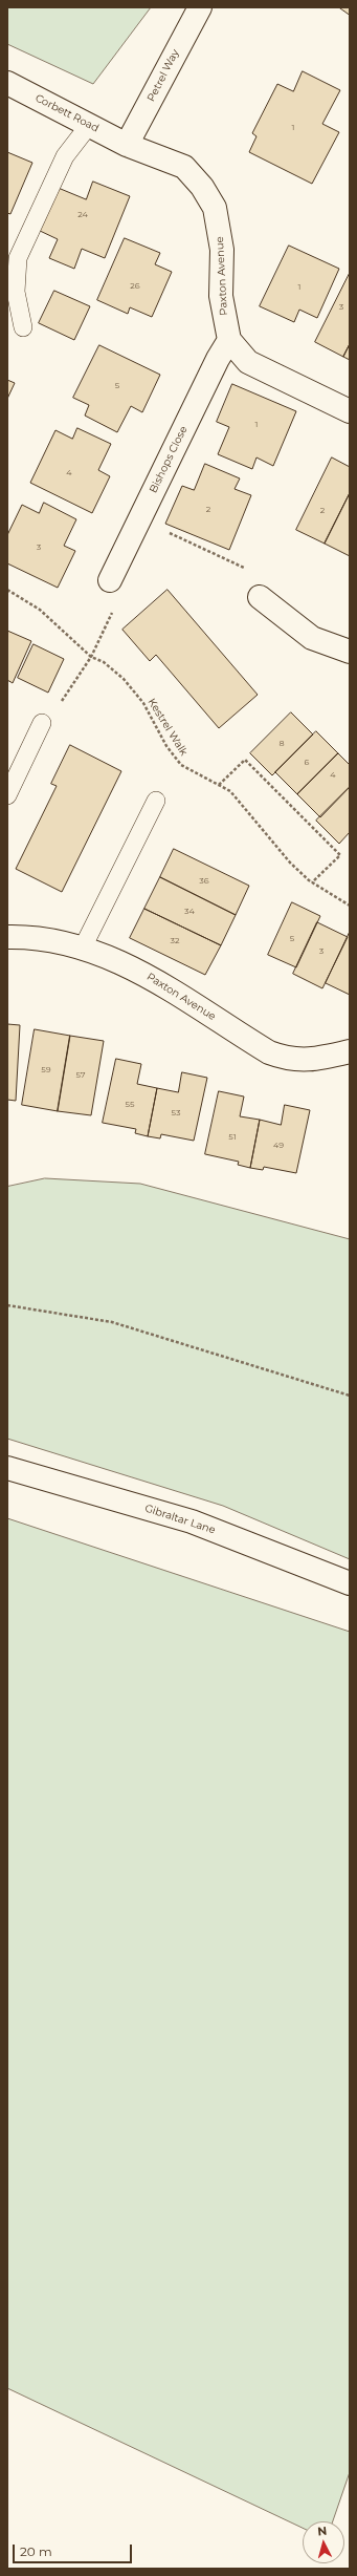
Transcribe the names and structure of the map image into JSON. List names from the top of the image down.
{
  "streets": {
    "street": [
      "Petrel Way",
      "Corbett Road",
      "Paxton Avenue",
      "Bishops Close",
      "Gibraltar Lane"
    ],
    "path": ["Kestrel Walk"]
  },
  "crossings": [
    ["Petrel Way", "Corbett Road"],
    ["Petrel Way", "Paxton Avenue"],
    ["Corbett Road", "Paxton Avenue"],
    ["Paxton Avenue", "Bishops Close"]
  ],
  "house_numbers": [
    "1",
    "24",
    "26",
    "1",
    "3",
    "5",
    "1",
    "4",
    "2",
    "2",
    "3",
    "8",
    "6",
    "4",
    "36",
    "34",
    "5",
    "32",
    "3",
    "59",
    "57",
    "55",
    "53",
    "51",
    "49"
  ],
  "scale_bar": "20 m",
  "north": "top"
}
